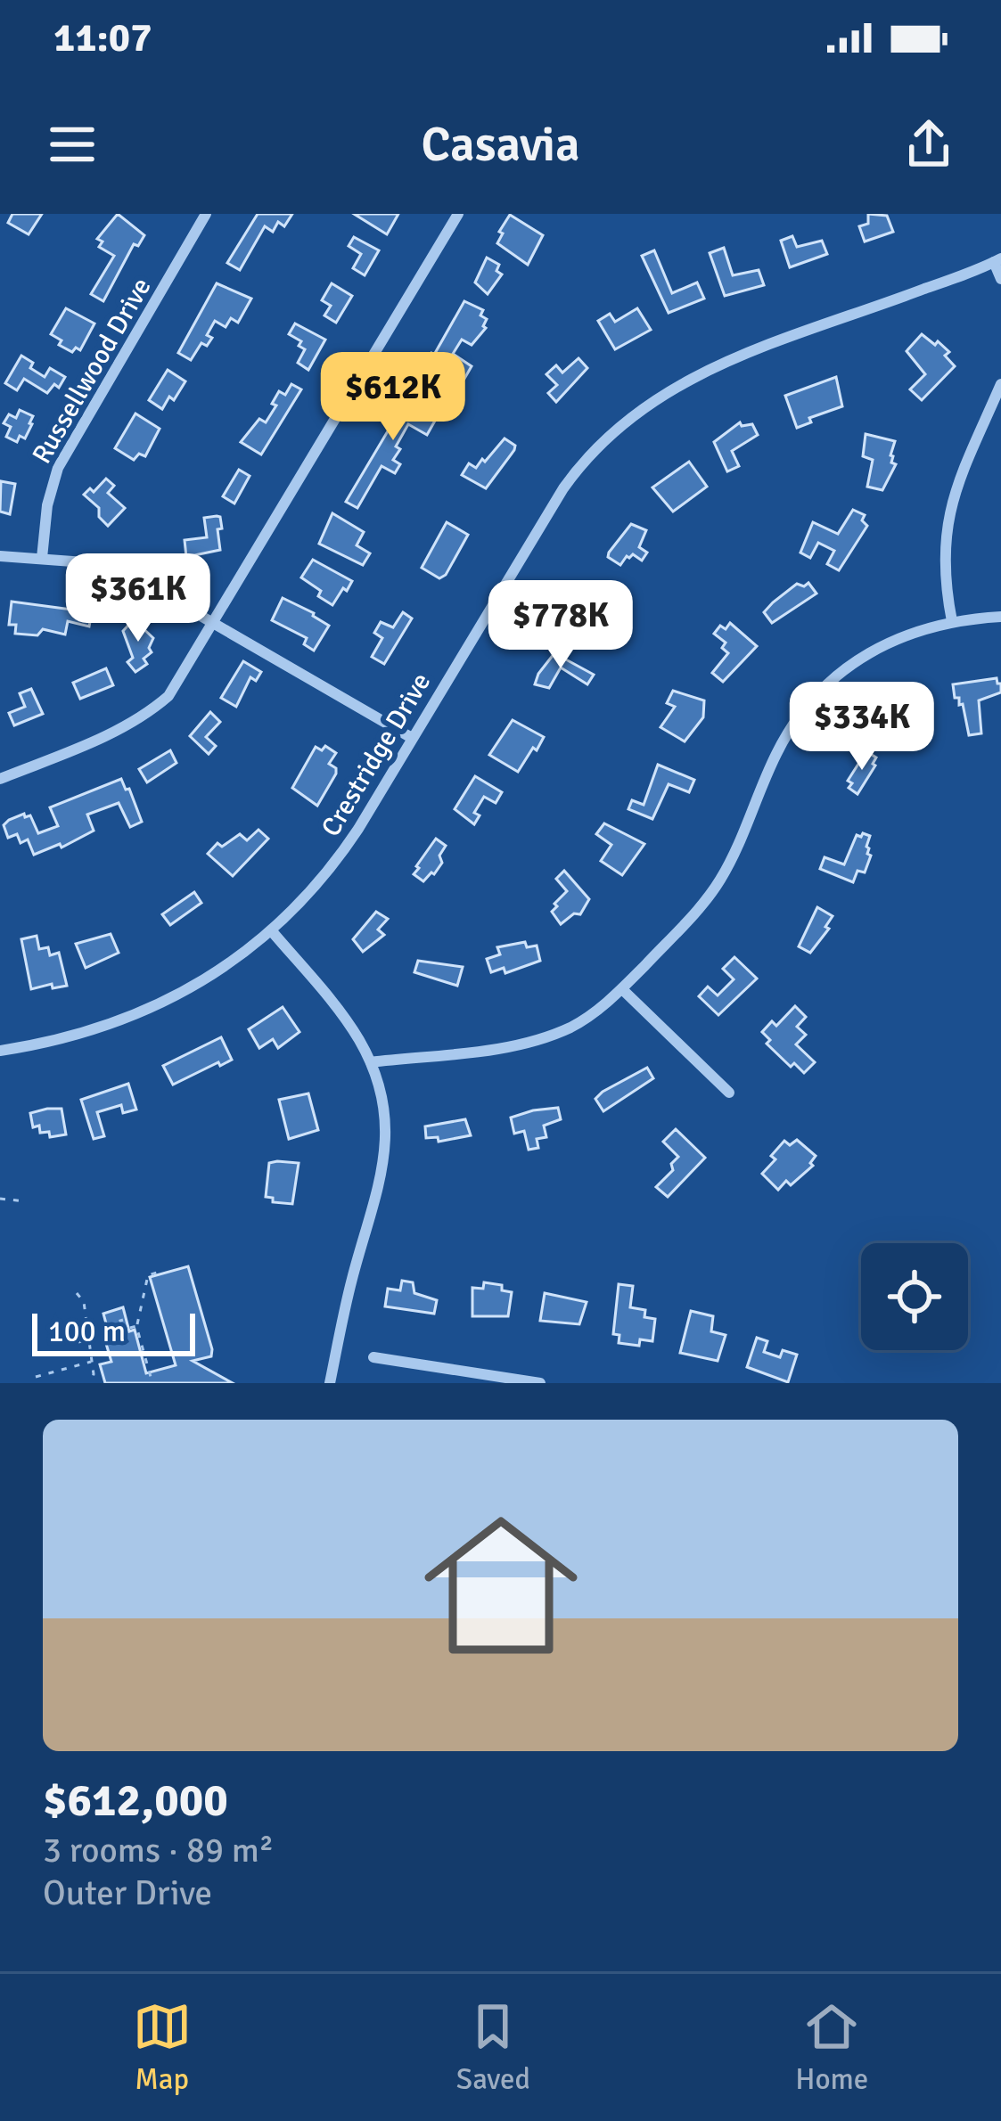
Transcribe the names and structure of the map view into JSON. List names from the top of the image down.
{
  "streets": {
    "street": ["Russellwood Drive", "Crestridge Drive"]
  },
  "scale_bar": "100 m",
  "page": {
    "status": "11:07",
    "header": "Casavia",
    "price": [
      "$612K",
      "$361K",
      "$778K",
      "$334K"
    ],
    "scale": "100 m",
    "list": [
      {
        "name": "$612,000",
        "note": "3 rooms · 89 m² · Outer Drive"
      }
    ],
    "tabs": ["Map", "Saved", "Home"]
  }
}
